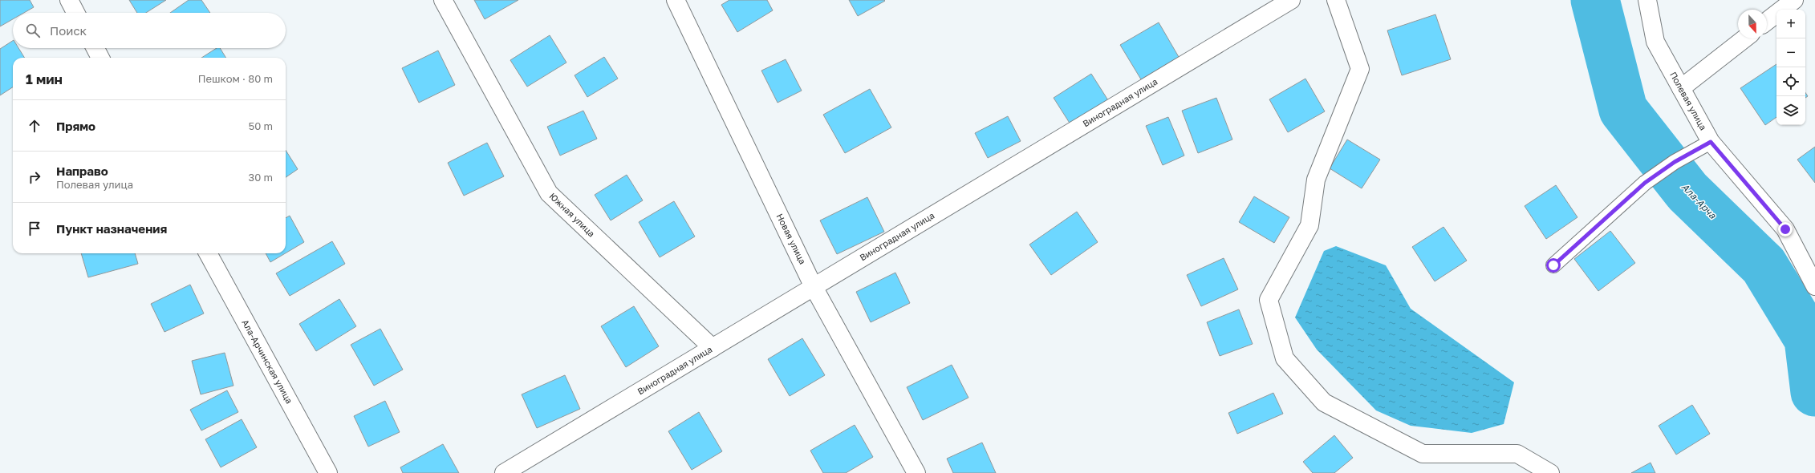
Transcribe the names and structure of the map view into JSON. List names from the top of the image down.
{
  "streets": {
    "street": [
      "Полевая улица",
      "Виноградная улица",
      "Южная улица",
      "Новая улица",
      "Ала-Арчинская улица"
    ]
  },
  "crossings": [
    ["Виноградная улица", "Южная улица"],
    ["Виноградная улица", "Новая улица"]
  ],
  "water": ["Ала-Арча"],
  "north": "bottom",
  "page": {
    "map_buttons": ["+", "−"],
    "search": "Поиск",
    "heading": ["1 мин", "Пешком · 80 m"],
    "list": [
      ["Прямо", "50 m"],
      ["Направо", "Полевая улица", "30 m"],
      "Пункт назначения"
    ]
  }
}
